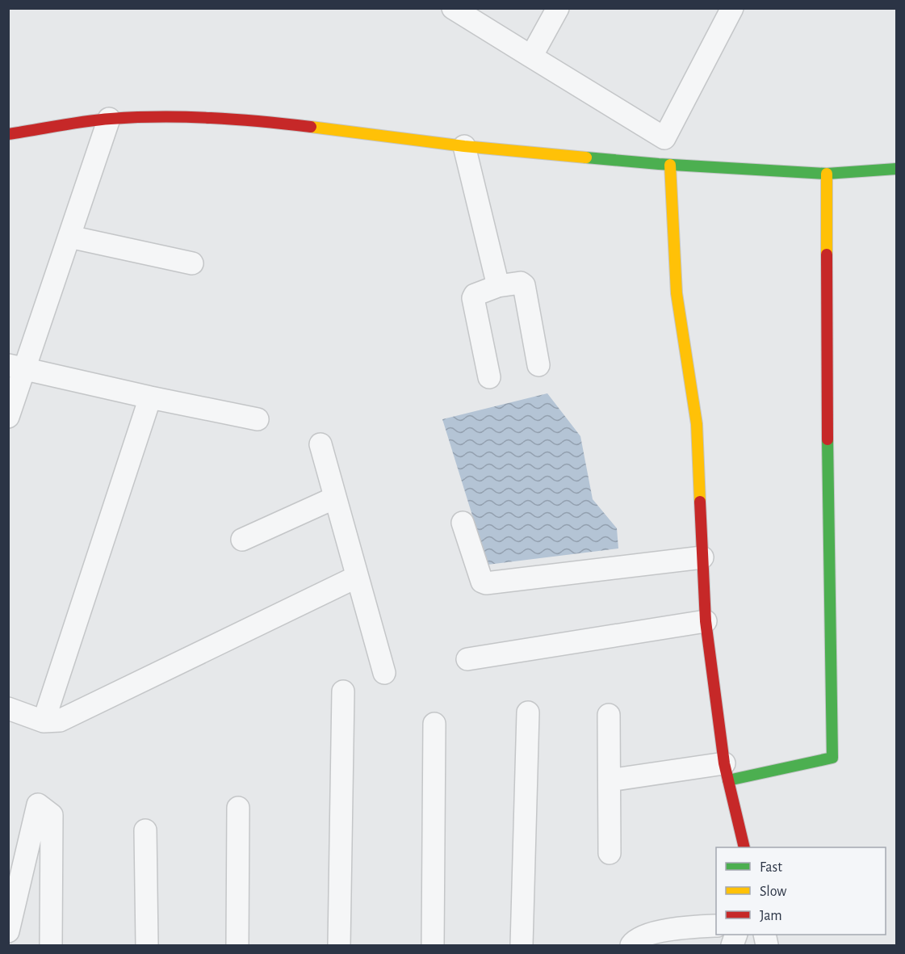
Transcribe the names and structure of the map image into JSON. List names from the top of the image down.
{
  "legend": ["Fast", "Slow", "Jam"]
}
